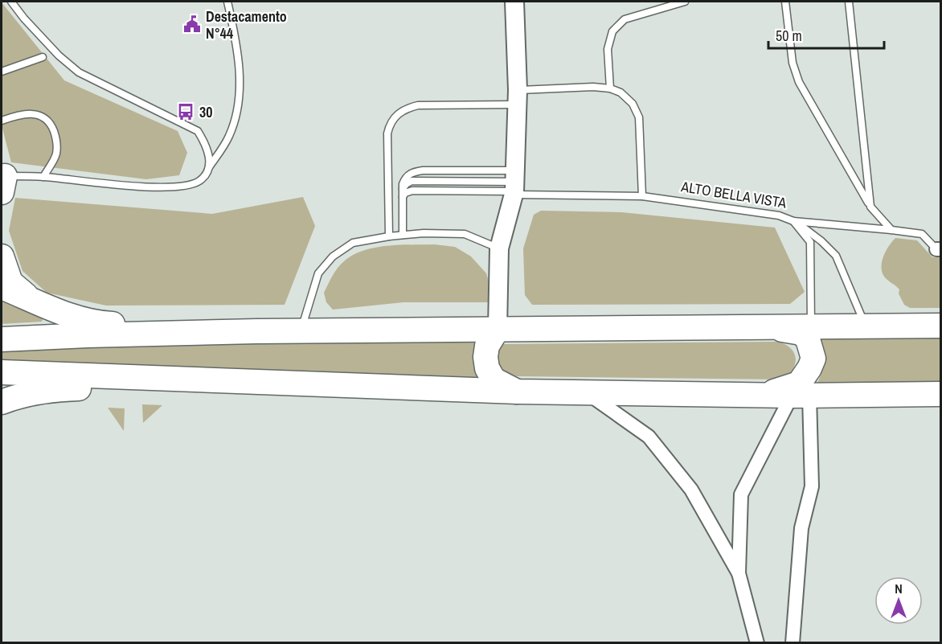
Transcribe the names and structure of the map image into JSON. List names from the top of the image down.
{
  "streets": {
    "lane": ["ALTO BELLA VISTA"]
  },
  "places": {
    "public building": ["Destacamento N°44"],
    "bus stop": ["30"]
  },
  "scale_bar": "50 m",
  "north": "top"
}
